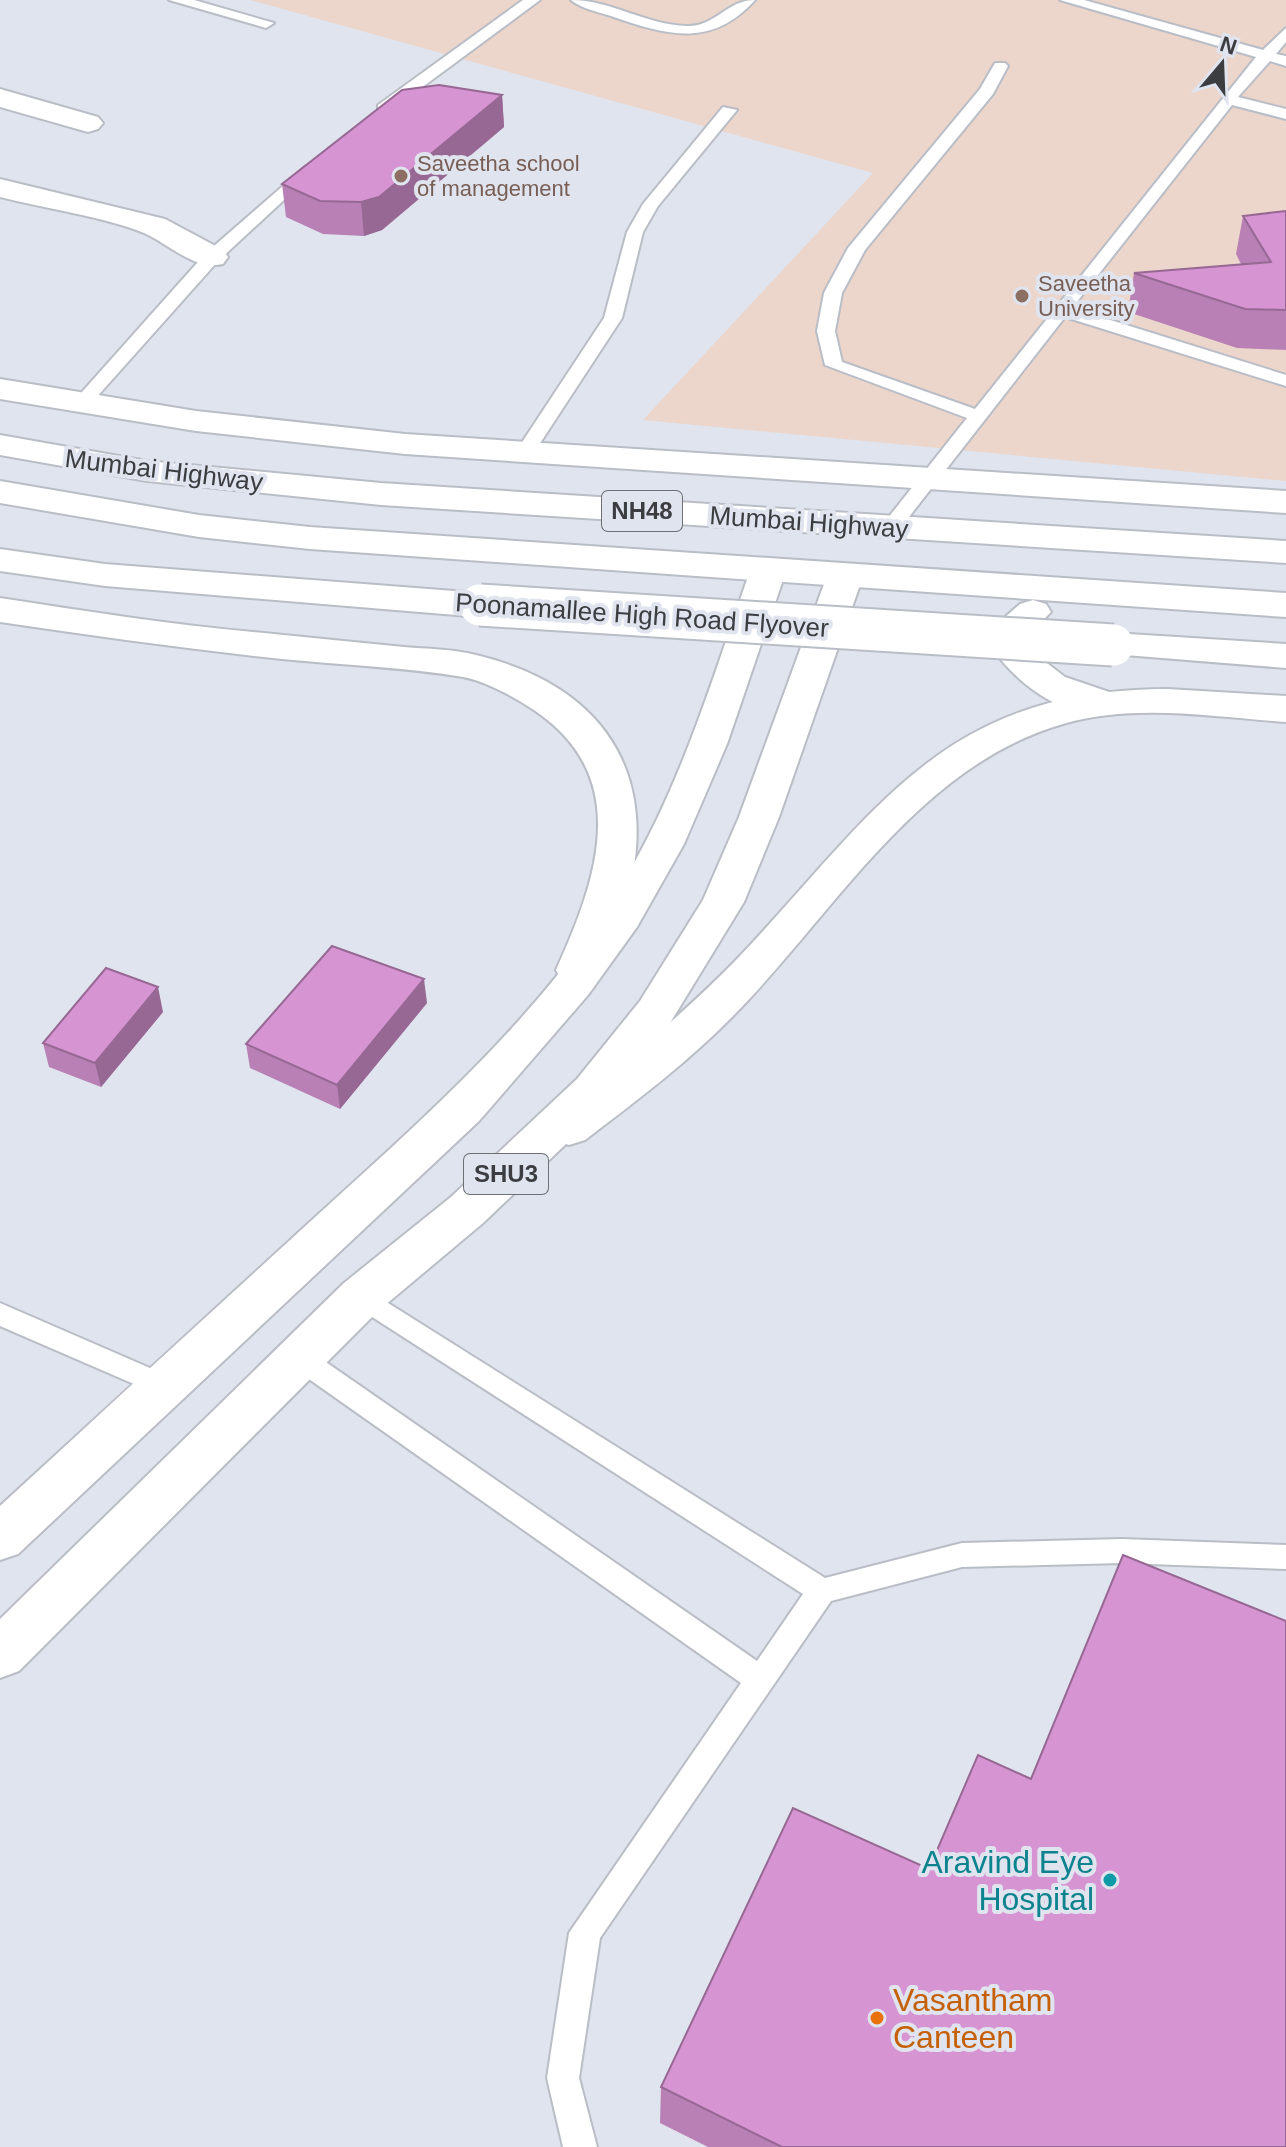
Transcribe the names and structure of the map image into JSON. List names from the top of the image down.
{
  "streets": {
    "main road": [
      "Mumbai Highway",
      "NH48",
      "Poonamallee High Road Flyover",
      "SHU3"
    ]
  },
  "places": [
    "Saveetha school of management",
    "Saveetha University",
    "Aravind Eye Hospital",
    "Vasantham Canteen"
  ],
  "north": "top"
}
